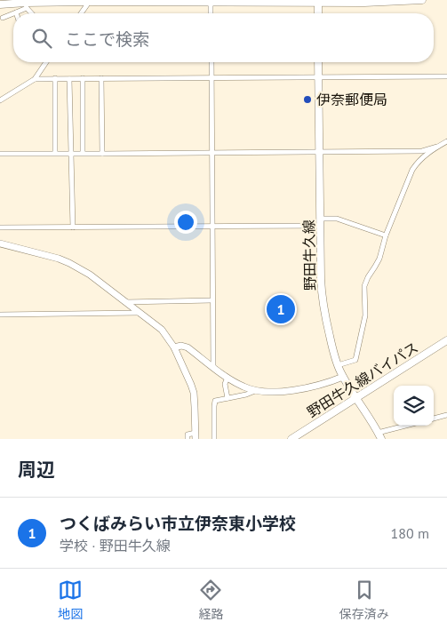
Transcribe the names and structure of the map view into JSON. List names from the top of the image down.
{
  "streets": {
    "main road": ["野田牛久線", "野田牛久線バイパス"]
  },
  "crossings": [
    ["野田牛久線", "野田牛久線バイパス"]
  ],
  "places": ["伊奈郵便局"],
  "page": {
    "search": "ここで検索",
    "pins": "1",
    "heading": "周辺",
    "list": [
      {
        "mark": "1",
        "name": "つくばみらい市立伊奈東小学校",
        "note": "学校 · 野田牛久線",
        "value": "180 m"
      }
    ],
    "nav": ["地図", "経路", "保存済み"]
  }
}
